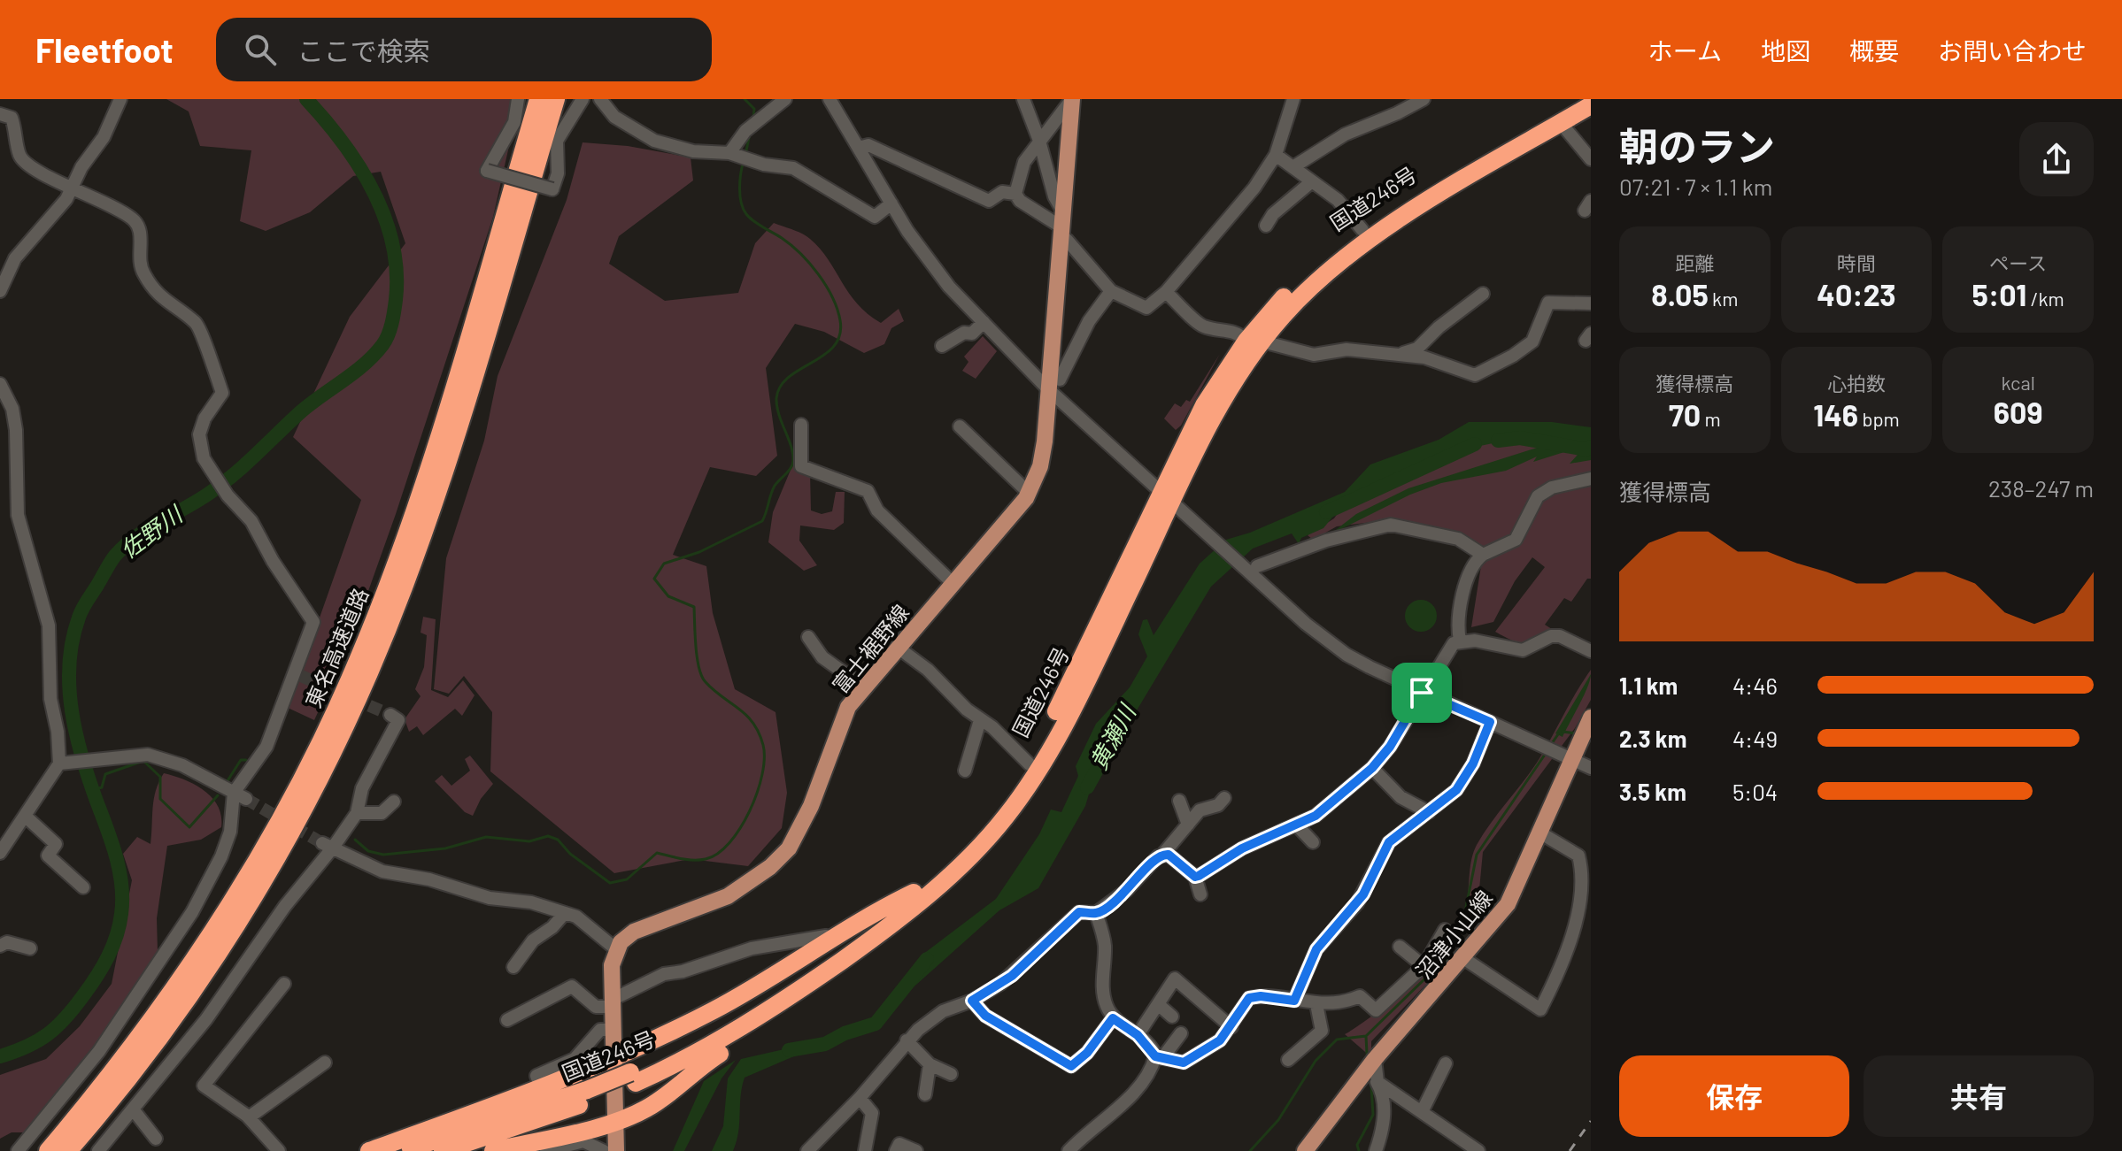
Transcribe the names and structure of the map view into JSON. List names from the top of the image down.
{
  "streets": {
    "highway": ["国道246号", "東名高速道路"],
    "main road": ["富士裾野線", "沼津小山線"]
  },
  "water": ["佐野川", "黄瀬川"],
  "page": {
    "header": "Fleetfoot",
    "search": "ここで検索",
    "nav": [
      "ホーム",
      "地図",
      "概要",
      "お問い合わせ"
    ],
    "heading": ["朝のラン", "07:21 · 7 × 1.1 km"],
    "stats": [
      ["距離", "8.05 km"],
      ["時間", "40:23"],
      ["ペース", "5:01 /km"],
      ["獲得標高", "70 m"],
      ["心拍数", "146 bpm"],
      ["kcal", "609"]
    ],
    "chart": ["獲得標高", "238–247 m"],
    "list": [
      {
        "name": "1.1 km",
        "note": "4:46"
      },
      {
        "name": "2.3 km",
        "note": "4:49"
      },
      {
        "name": "3.5 km",
        "note": "5:04"
      }
    ],
    "buttons": ["保存", "共有"]
  }
}
